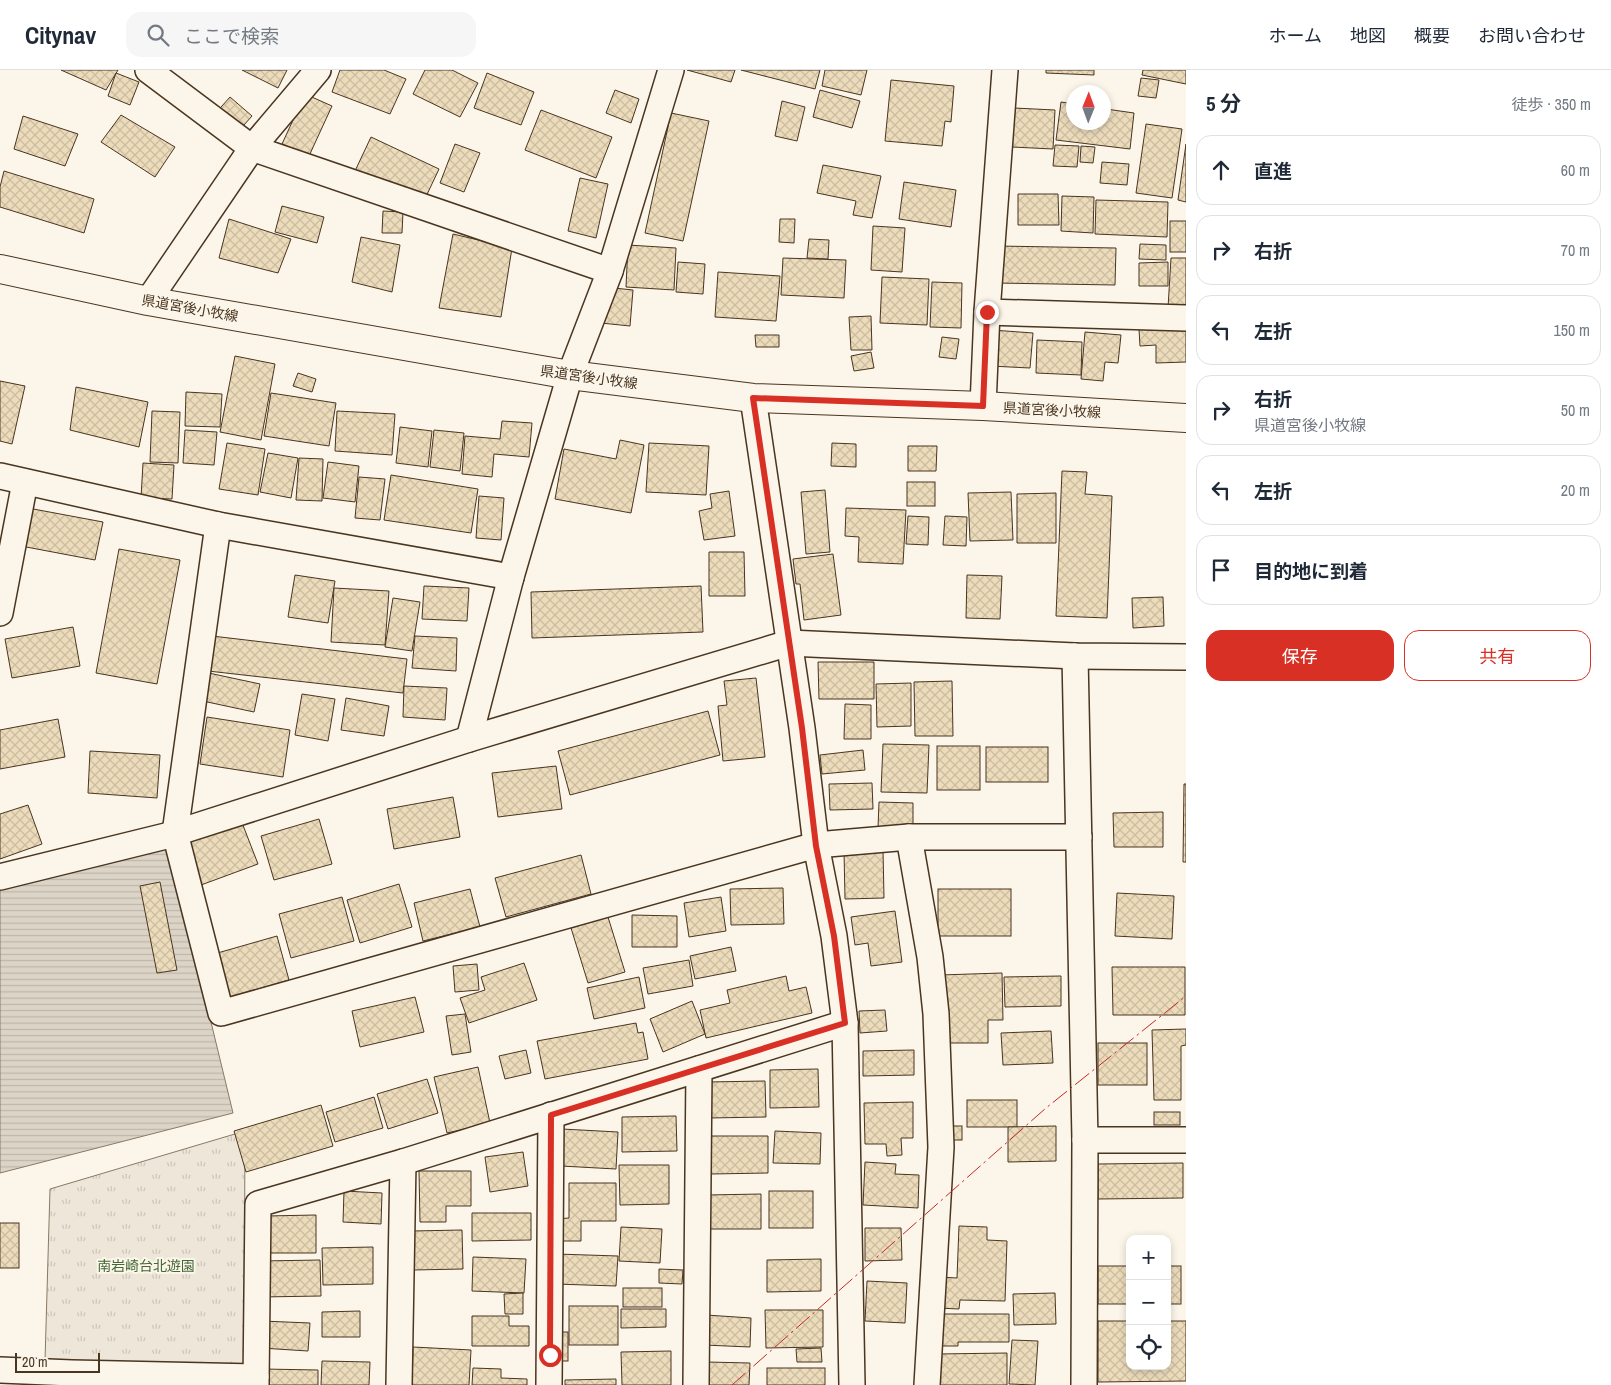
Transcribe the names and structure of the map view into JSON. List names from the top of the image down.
{
  "streets": {
    "main road": ["県道宮後小牧線"]
  },
  "parks": ["南岩崎台北遊園"],
  "scale_bar": "20 m",
  "north": "top",
  "page": {
    "header": "Citynav",
    "search": "ここで検索",
    "nav": [
      "ホーム",
      "地図",
      "概要",
      "お問い合わせ"
    ],
    "heading": ["5 分", "徒歩 · 350 m"],
    "list": [
      ["直進", "60 m"],
      ["右折", "70 m"],
      ["左折", "150 m"],
      ["右折", "県道宮後小牧線", "50 m"],
      ["左折", "20 m"],
      "目的地に到着"
    ],
    "buttons": ["保存", "共有"],
    "map_buttons": ["+", "−"],
    "scale": "20 m"
  }
}
